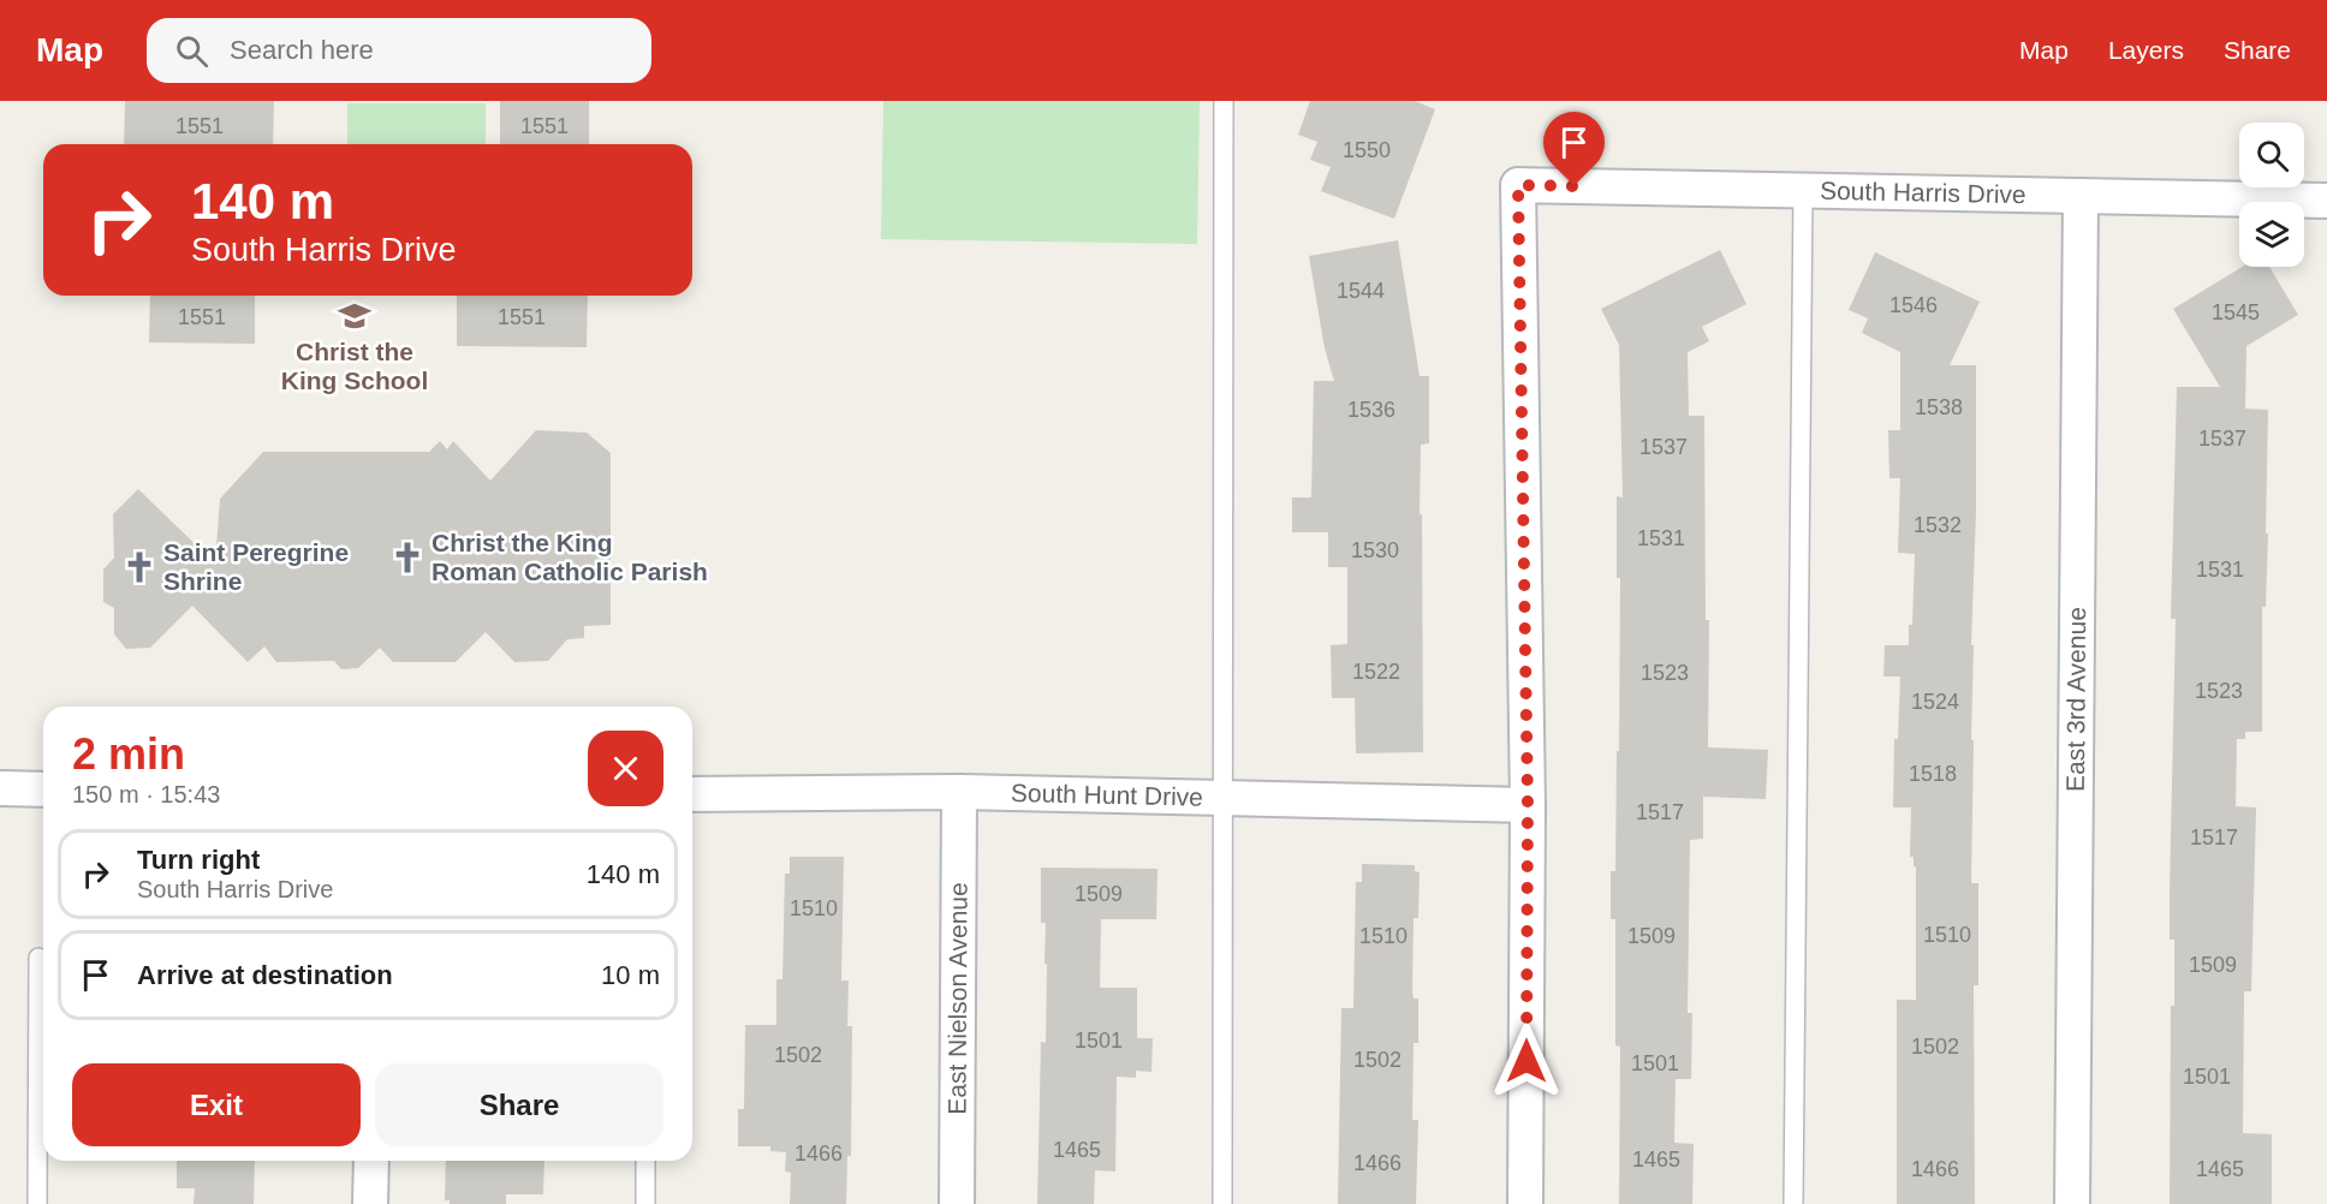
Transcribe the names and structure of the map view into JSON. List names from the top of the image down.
{
  "streets": {
    "street": [
      "South Harris Drive",
      "East 3rd Avenue",
      "South Hunt Drive",
      "East Nielson Avenue"
    ]
  },
  "crossings": [
    ["South Harris Drive", "East 3rd Avenue"],
    ["South Harris Drive", "South Hunt Drive"],
    ["South Hunt Drive", "East Nielson Avenue"]
  ],
  "places": {
    "school or university": ["Christ the King School"],
    "church": ["Christ the King Roman Catholic Parish", "Saint Peregrine Shrine"]
  },
  "house_numbers": [
    "1551",
    "1551",
    "1550",
    "1544",
    "1546",
    "1545",
    "1551",
    "1551",
    "1538",
    "1536",
    "1537",
    "1537",
    "1532",
    "1531",
    "1530",
    "1531",
    "1522",
    "1523",
    "1523",
    "1524",
    "1518",
    "1517",
    "1517",
    "1509",
    "1510",
    "1510",
    "1510",
    "1509",
    "1509",
    "1501",
    "1502",
    "1502",
    "1502",
    "1501",
    "1501",
    "1465",
    "1466",
    "1465",
    "1466",
    "1466",
    "1465"
  ],
  "page": {
    "header": "Map",
    "search": "Search here",
    "nav": ["Map", "Layers", "Share"],
    "turn": ["140 m", "South Harris Drive"],
    "heading": ["2 min", "150 m · 15:43"],
    "list": [
      {
        "name": "Turn right",
        "note": "South Harris Drive",
        "value": "140 m"
      },
      {
        "name": "Arrive at destination",
        "value": "10 m"
      }
    ],
    "buttons": ["Exit", "Share"]
  }
}
